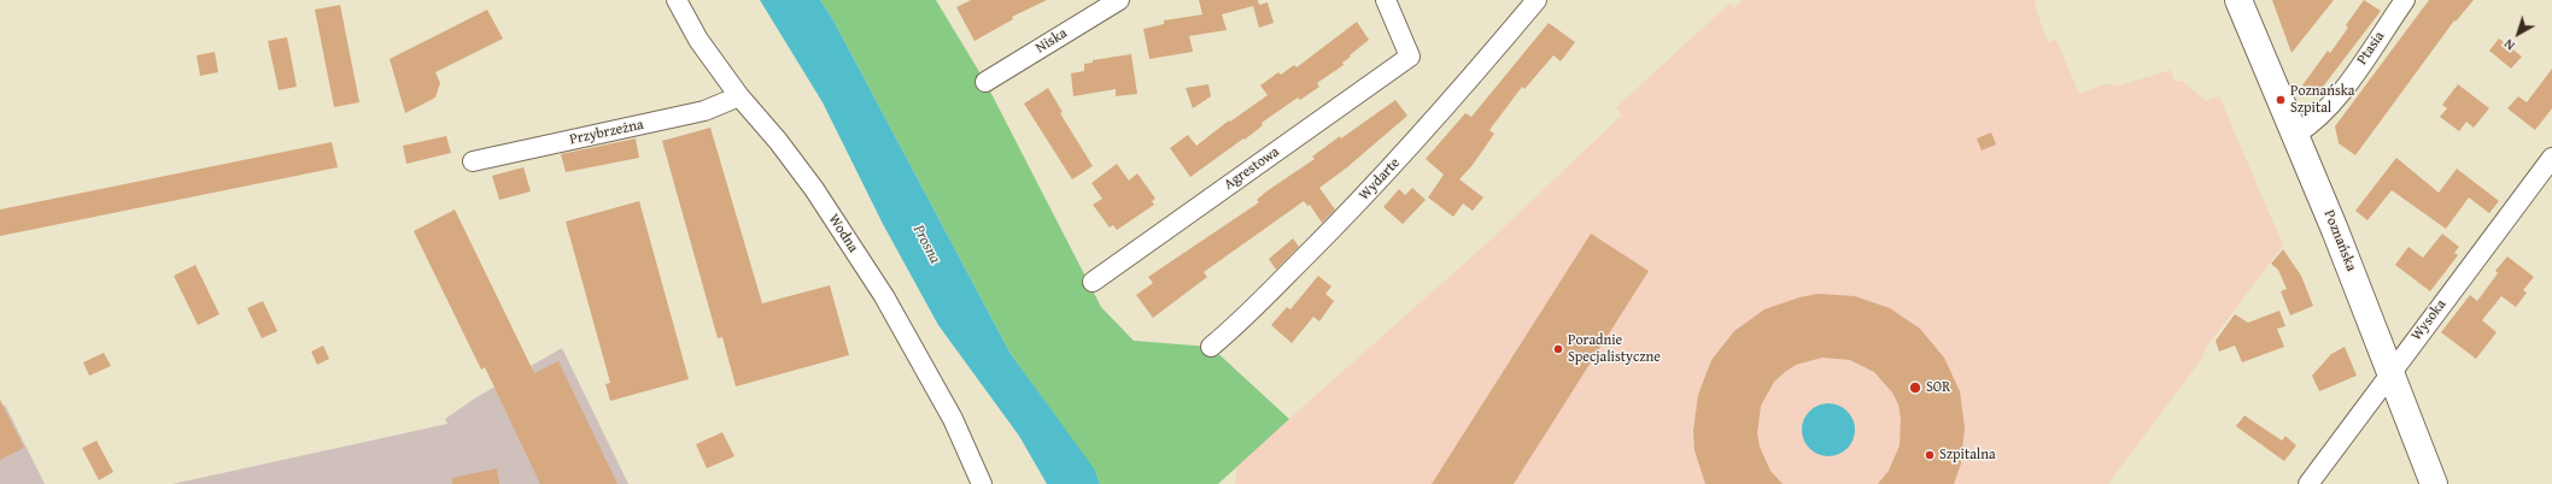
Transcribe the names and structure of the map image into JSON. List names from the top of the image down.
{
  "streets": {
    "street": [
      "Niska",
      "Ptasia",
      "Przybrzeżna",
      "Agrestowa",
      "Wydarte",
      "Wodna",
      "Poznańska",
      "Wysoka"
    ]
  },
  "crossings": [
    ["Ptasia", "Poznańska"],
    ["Przybrzeżna", "Wodna"],
    ["Poznańska", "Wysoka"]
  ],
  "water": ["Prosna"],
  "places": [
    "Poznańska Szpital",
    "Poradnie Specjalistyczne",
    "SOR",
    "Szpitalna"
  ],
  "north": "bottom left"
}
